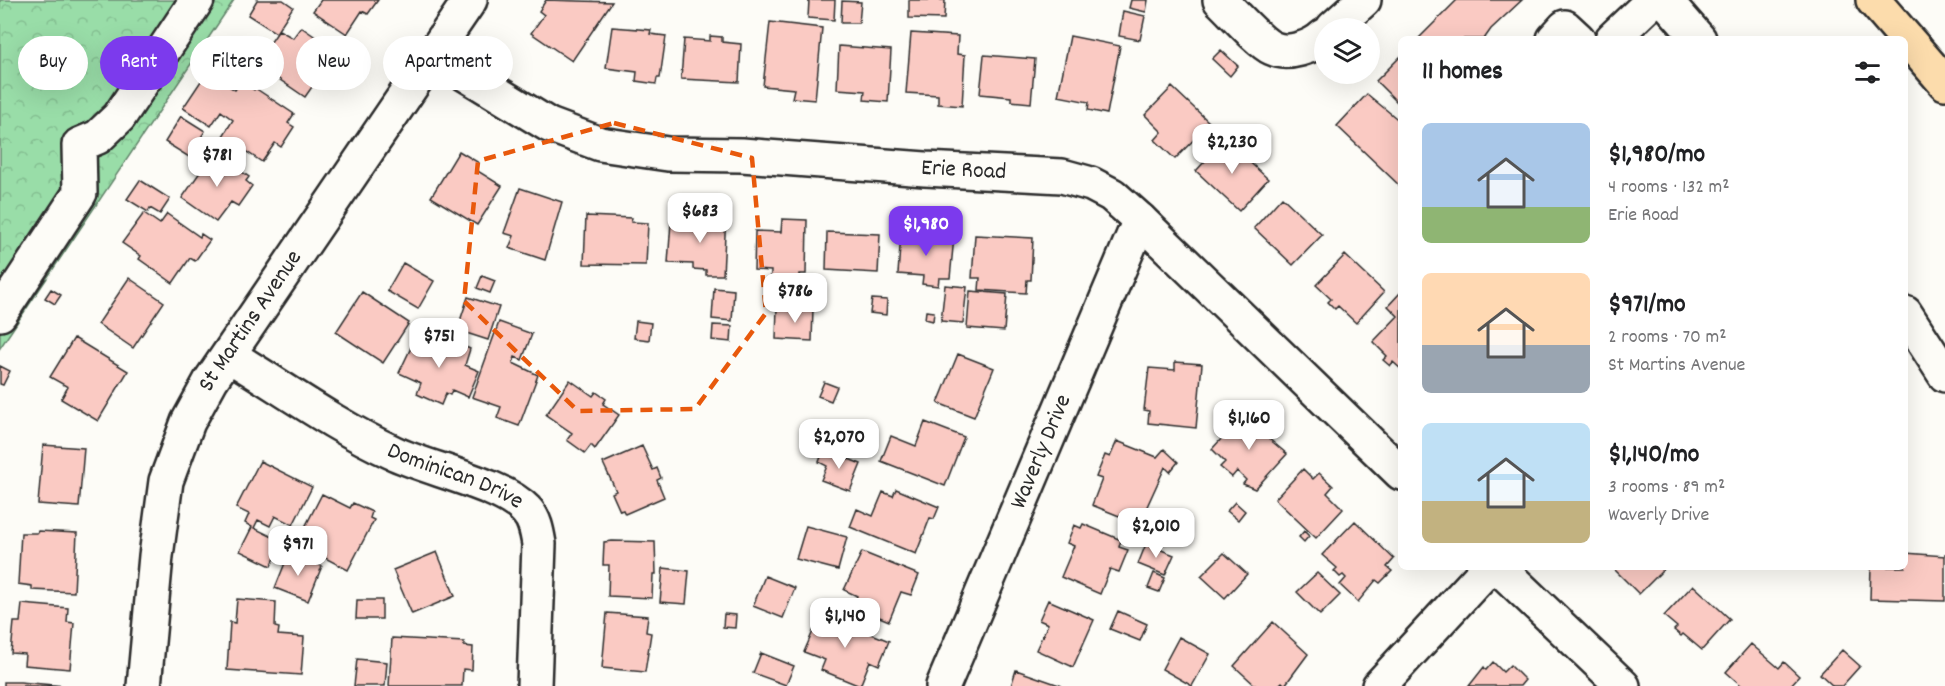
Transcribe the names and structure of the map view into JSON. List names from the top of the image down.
{
  "streets": {
    "street": [
      "Erie Road",
      "St Martins Avenue",
      "Waverly Drive",
      "Dominican Drive"
    ]
  },
  "crossings": [
    ["Erie Road", "Waverly Drive"],
    ["St Martins Avenue", "Dominican Drive"]
  ],
  "page": {
    "chip": [
      "Buy",
      "Rent",
      "Filters",
      "New",
      "Apartment"
    ],
    "heading": "11 homes",
    "list": [
      {
        "name": "$1,980/mo",
        "note": "4 rooms · 132 m² · Erie Road"
      },
      {
        "name": "$971/mo",
        "note": "2 rooms · 70 m² · St Martins Avenue"
      },
      {
        "name": "$1,140/mo",
        "note": "3 rooms · 89 m² · Waverly Drive"
      }
    ],
    "price": [
      "$2,230",
      "$781",
      "$683",
      "$1,980",
      "$786",
      "$751",
      "$1,160",
      "$2,070",
      "$2,010",
      "$971",
      "$1,140"
    ]
  }
}
